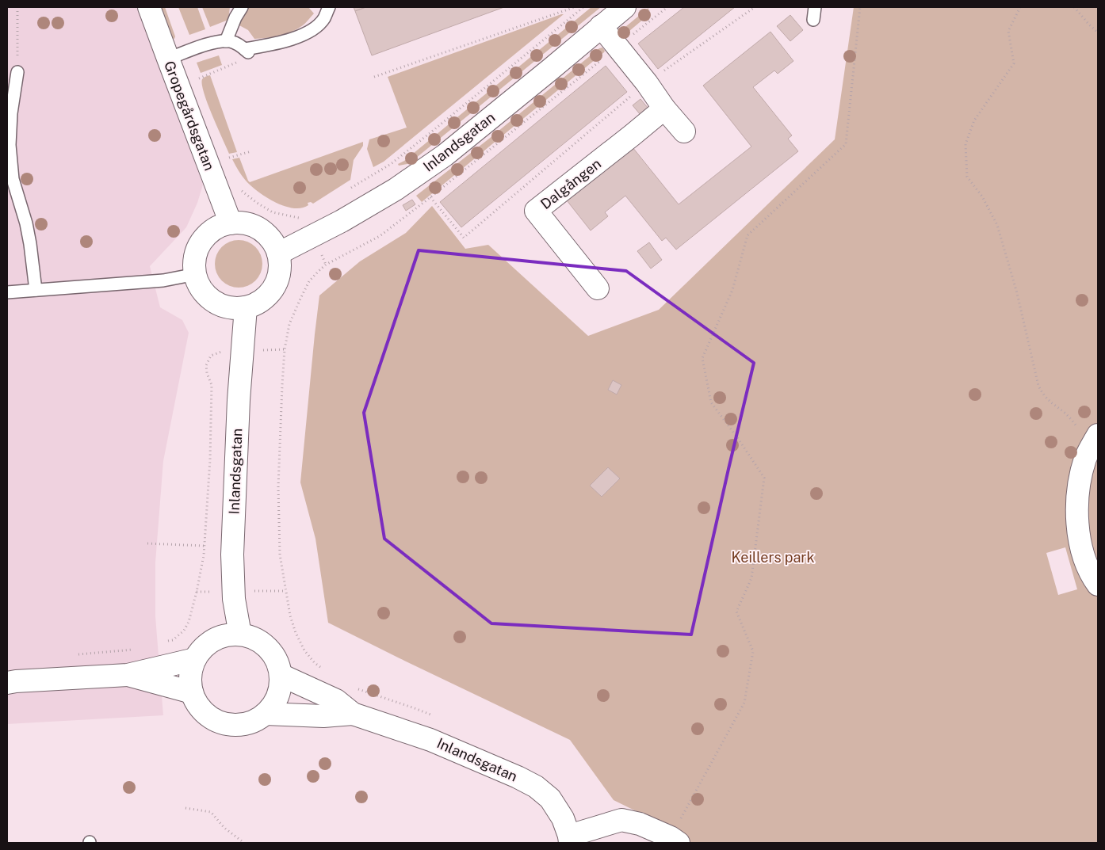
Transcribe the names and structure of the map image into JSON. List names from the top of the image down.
{
  "streets": {
    "street": ["Gropegårdsgatan", "Inlandsgatan", "Dalgången"]
  },
  "crossings": [
    ["Gropegårdsgatan", "Inlandsgatan"]
  ],
  "parks": ["Keillers park"]
}
